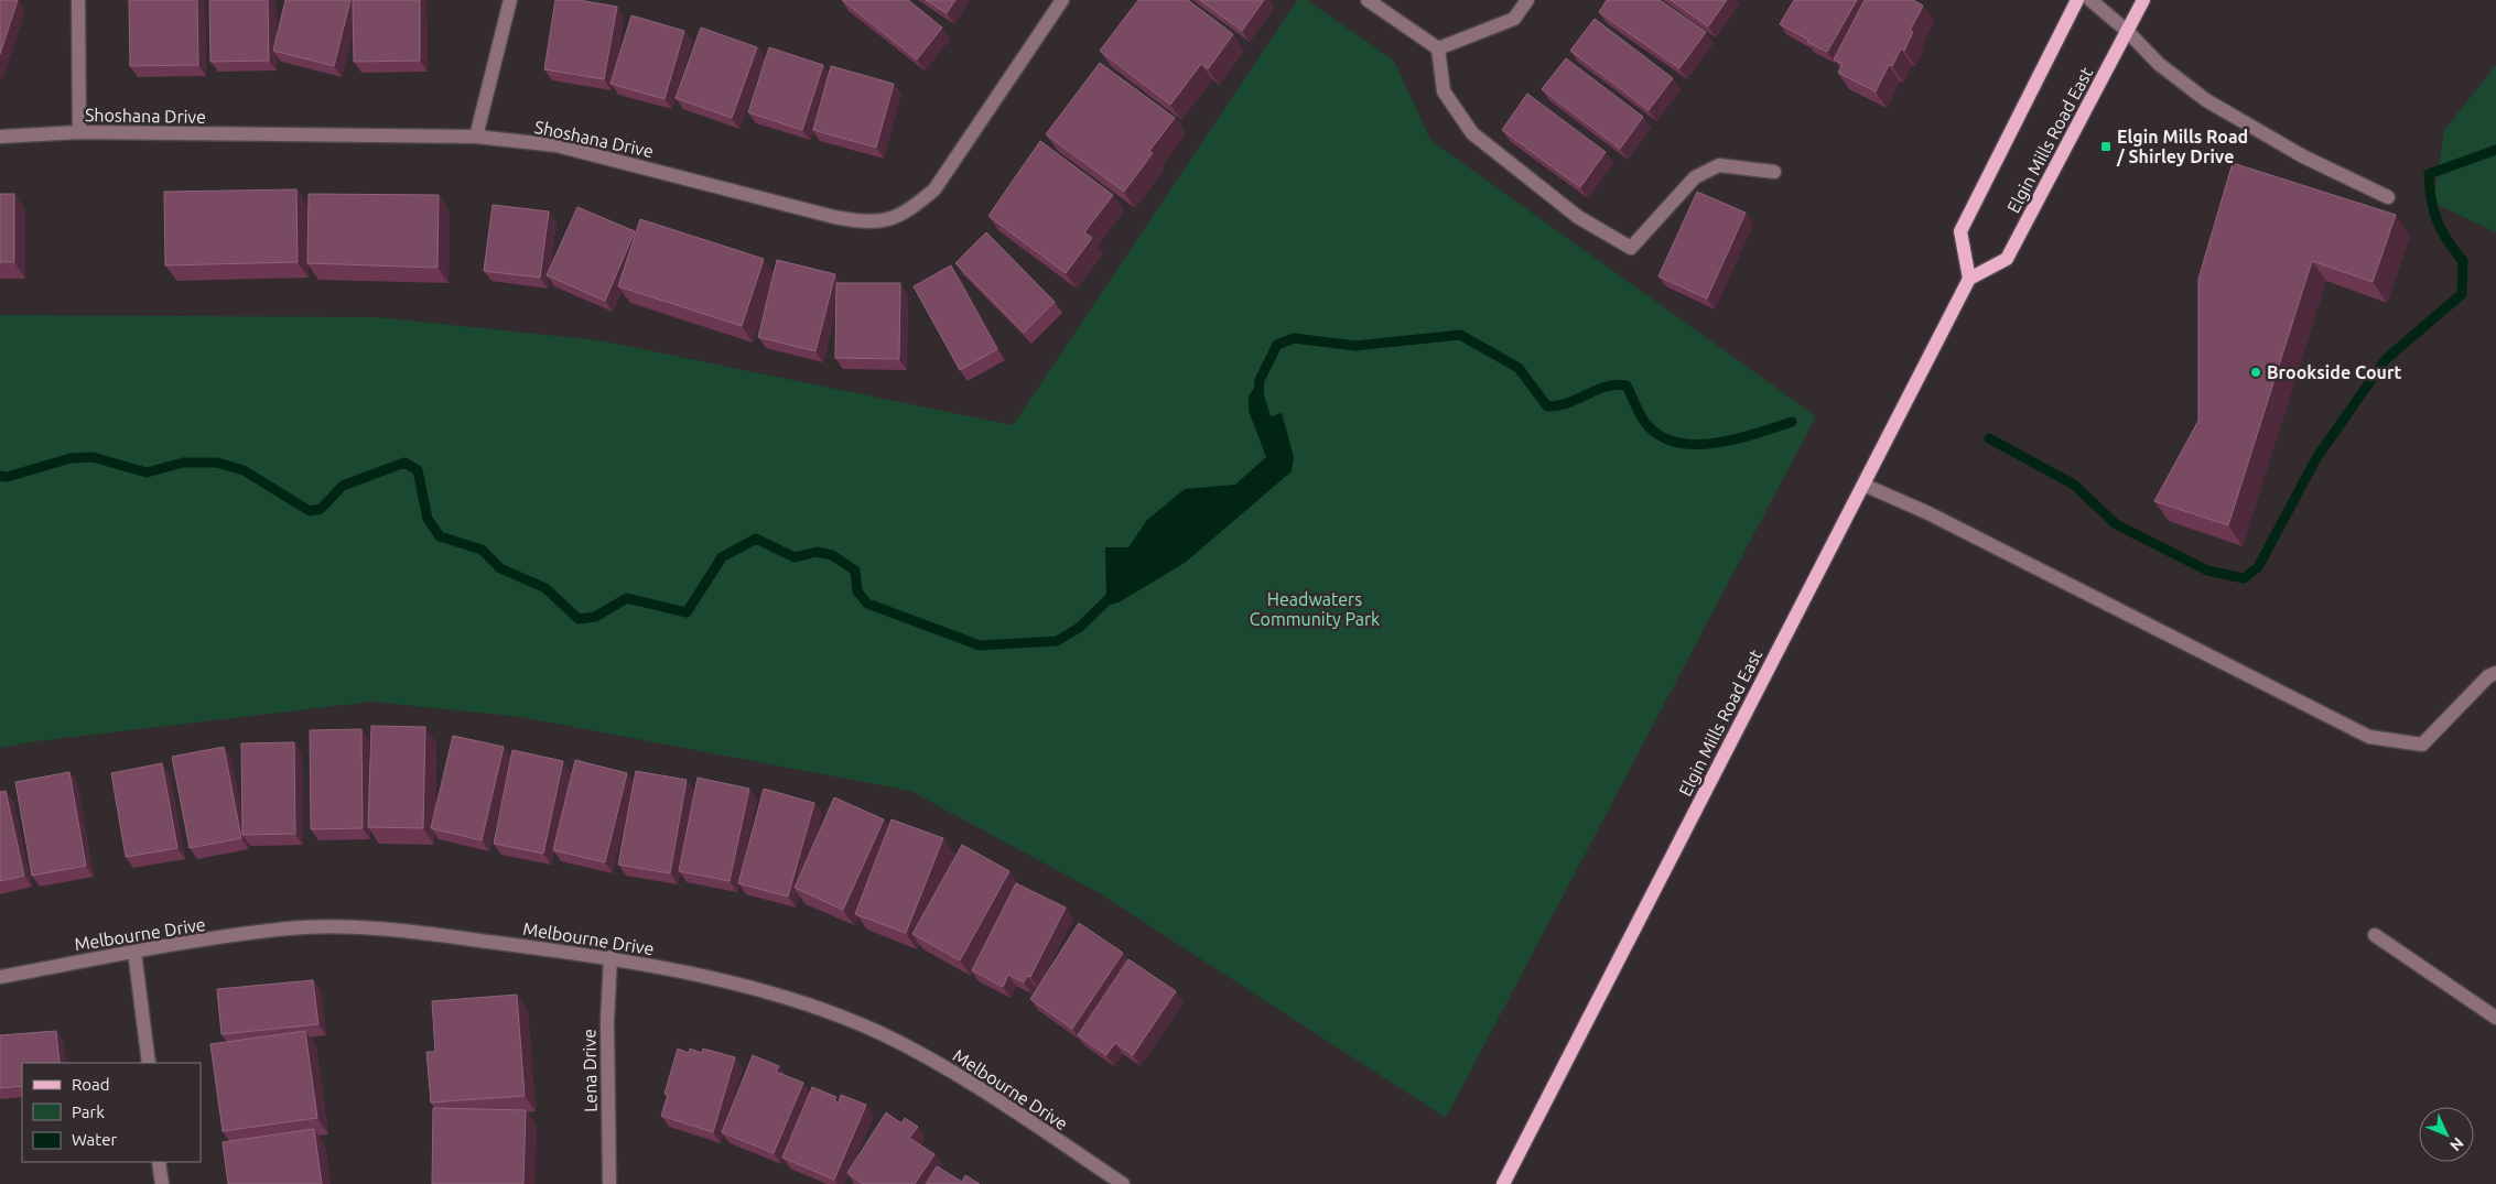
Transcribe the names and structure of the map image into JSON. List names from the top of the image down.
{
  "streets": {
    "main road": ["Elgin Mills Road East"],
    "street": ["Shoshana Drive", "Melbourne Drive", "Lena Drive"]
  },
  "crossings": [
    ["Melbourne Drive", "Lena Drive"]
  ],
  "parks": ["Headwaters Community Park"],
  "places": {
    "transit": ["Elgin Mills Road / Shirley Drive"],
    "other": ["Brookside Court"]
  },
  "legend": ["Road", "Park", "Water"],
  "north": "bottom right"
}
